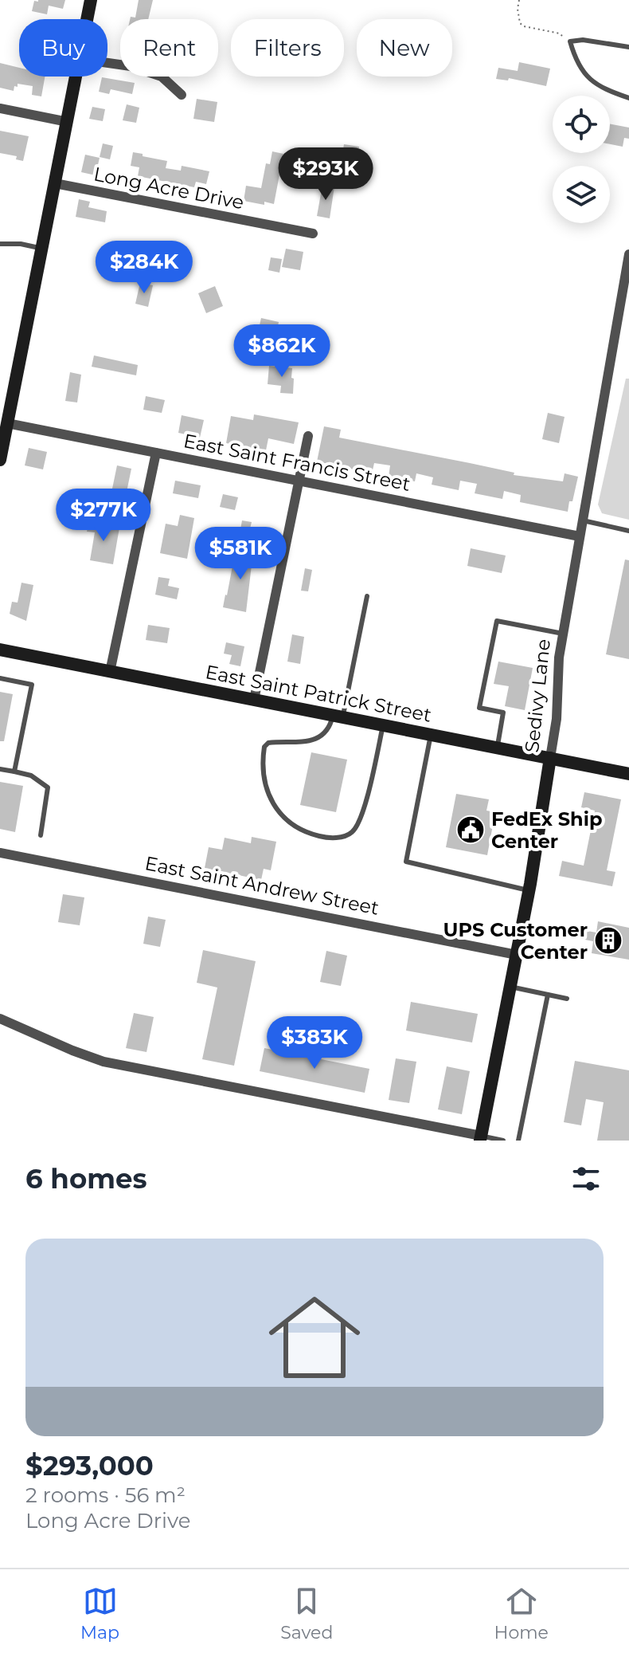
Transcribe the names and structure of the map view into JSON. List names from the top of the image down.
{
  "streets": {
    "street": [
      "Long Acre Drive",
      "East Saint Francis Street",
      "East Saint Patrick Street",
      "Sedivy Lane",
      "East Saint Andrew Street"
    ]
  },
  "crossings": [
    ["East Saint Francis Street", "Sedivy Lane"],
    ["East Saint Patrick Street", "Sedivy Lane"],
    ["Sedivy Lane", "East Saint Andrew Street"]
  ],
  "places": {
    "public building": ["FedEx Ship Center"],
    "building": ["UPS Customer Center"]
  },
  "page": {
    "chip": [
      "Buy",
      "Rent",
      "Filters",
      "New"
    ],
    "price": [
      "$293K",
      "$284K",
      "$862K",
      "$277K",
      "$581K",
      "$383K"
    ],
    "heading": "6 homes",
    "list": [
      {
        "name": "$293,000",
        "note": "2 rooms · 56 m² · Long Acre Drive"
      }
    ],
    "tabs": ["Map", "Saved", "Home"]
  }
}
